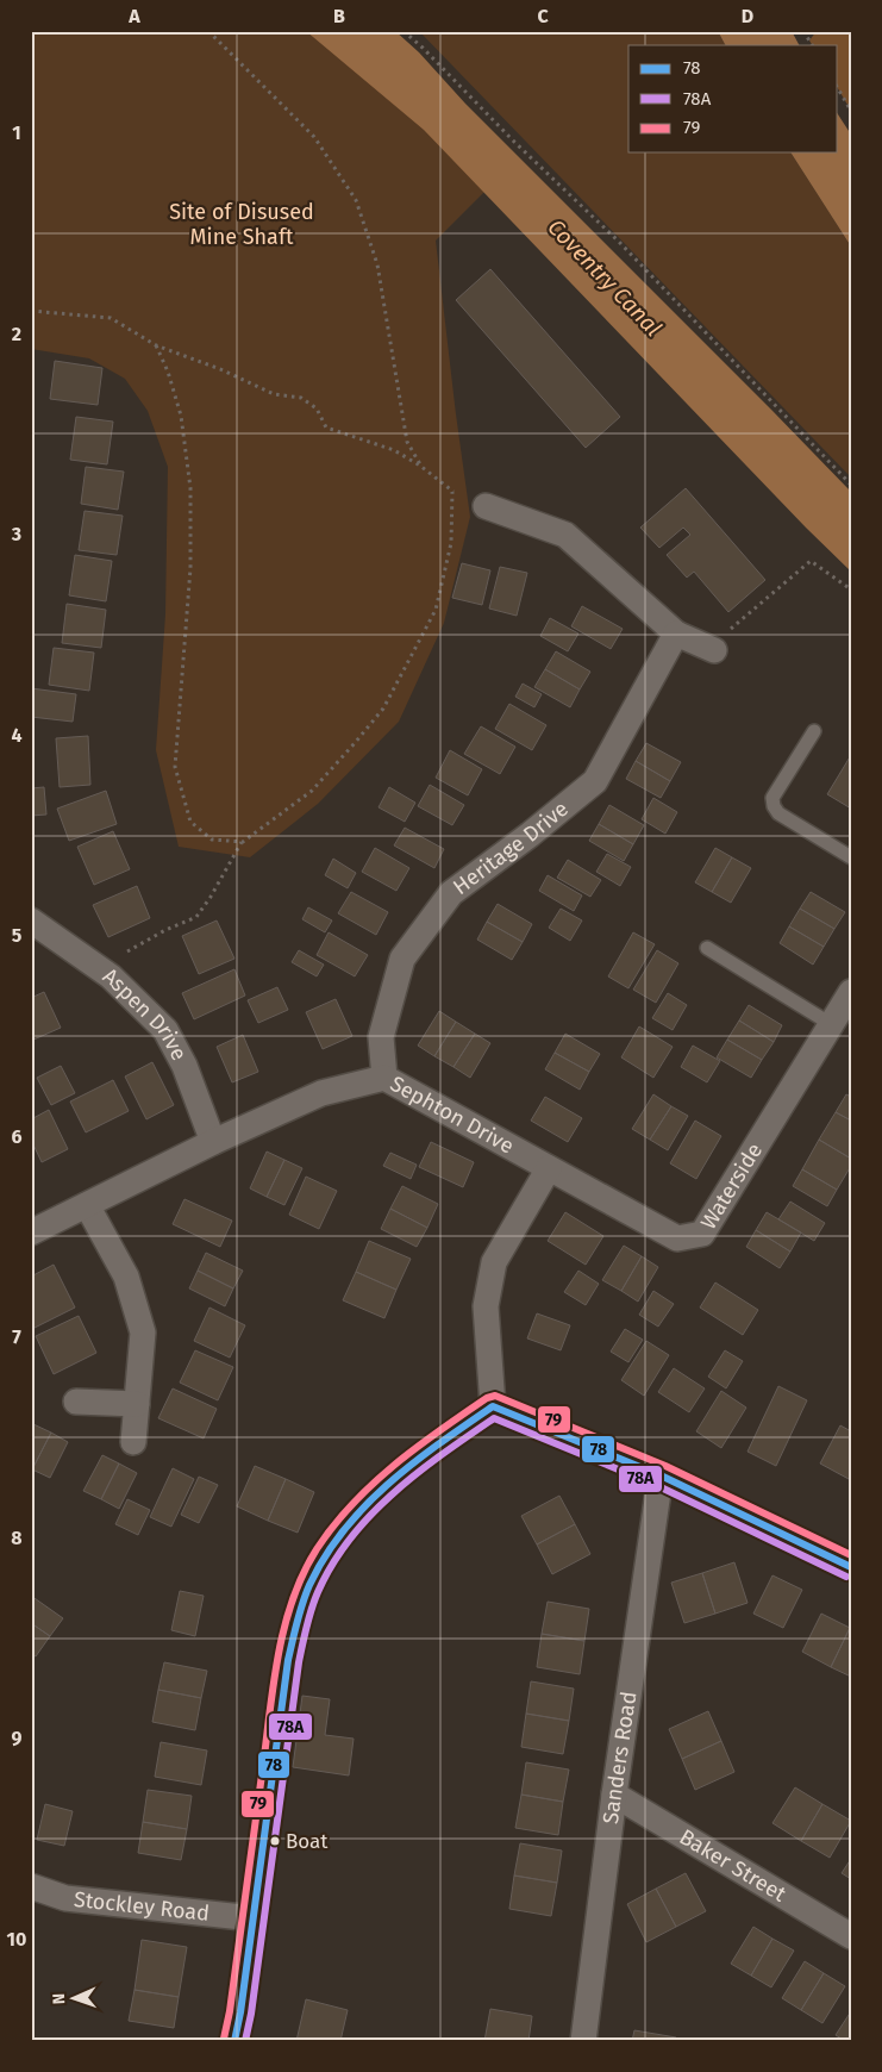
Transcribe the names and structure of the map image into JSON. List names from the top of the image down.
{
  "streets": {
    "street": [
      "Heritage Drive",
      "Aspen Drive",
      "Sephton Drive",
      "Waterside",
      "Sanders Road",
      "Baker Street",
      "Stockley Road"
    ]
  },
  "crossings": [
    ["Heritage Drive", "Sephton Drive"],
    ["Aspen Drive", "Sephton Drive"],
    ["Sephton Drive", "Waterside"],
    ["Sanders Road", "Baker Street"]
  ],
  "water": ["Coventry Canal"],
  "parks": ["Site of Disused Mine Shaft"],
  "places": ["Boat"],
  "lines": ["transit line 79", "transit line 78", "transit line 78A"],
  "legend": ["78", "78A", "79"],
  "north": "left",
  "grid": {
    "columns": [
      "A",
      "B",
      "C",
      "D"
    ],
    "rows": [
      "1",
      "2",
      "3",
      "4",
      "5",
      "6",
      "7",
      "8",
      "9",
      "10"
    ]
  }
}
